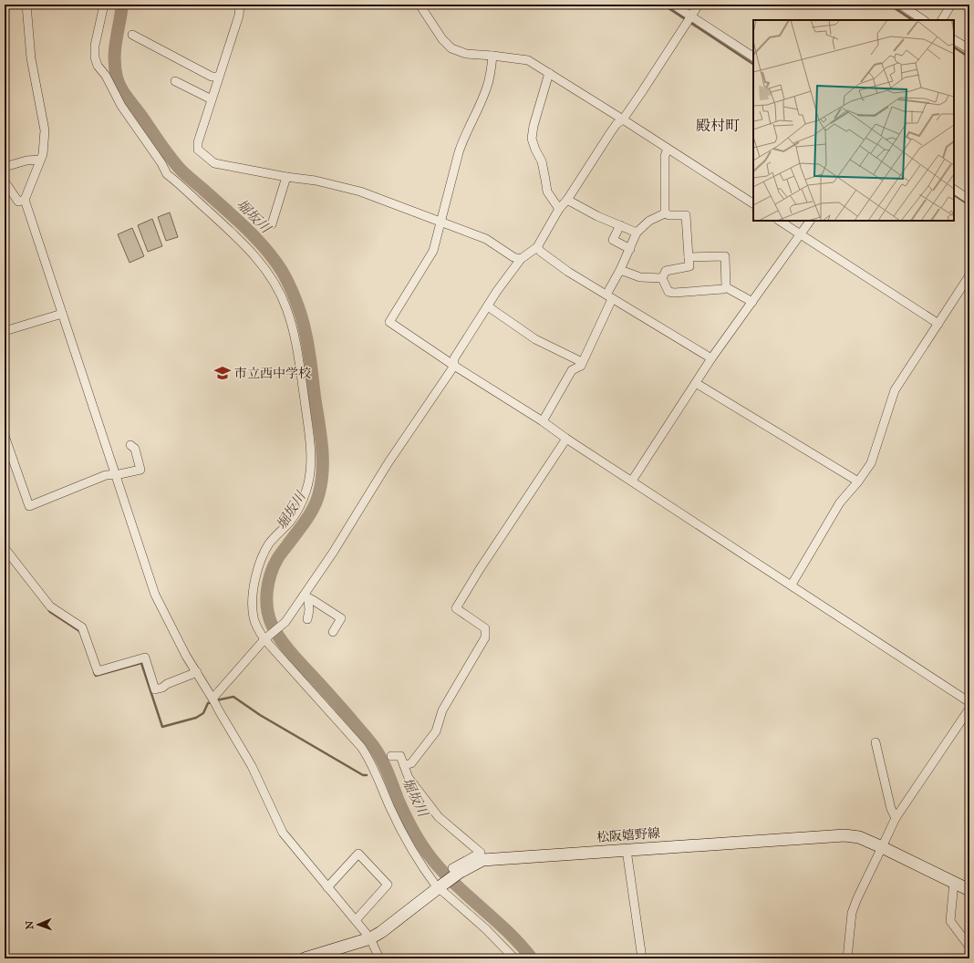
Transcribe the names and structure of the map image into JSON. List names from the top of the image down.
{
  "streets": {
    "main road": ["松阪嬉野線"]
  },
  "districts": ["殿村町"],
  "water": ["堀坂川"],
  "places": {
    "school or university": ["市立西中学校"]
  },
  "north": "left"
}
